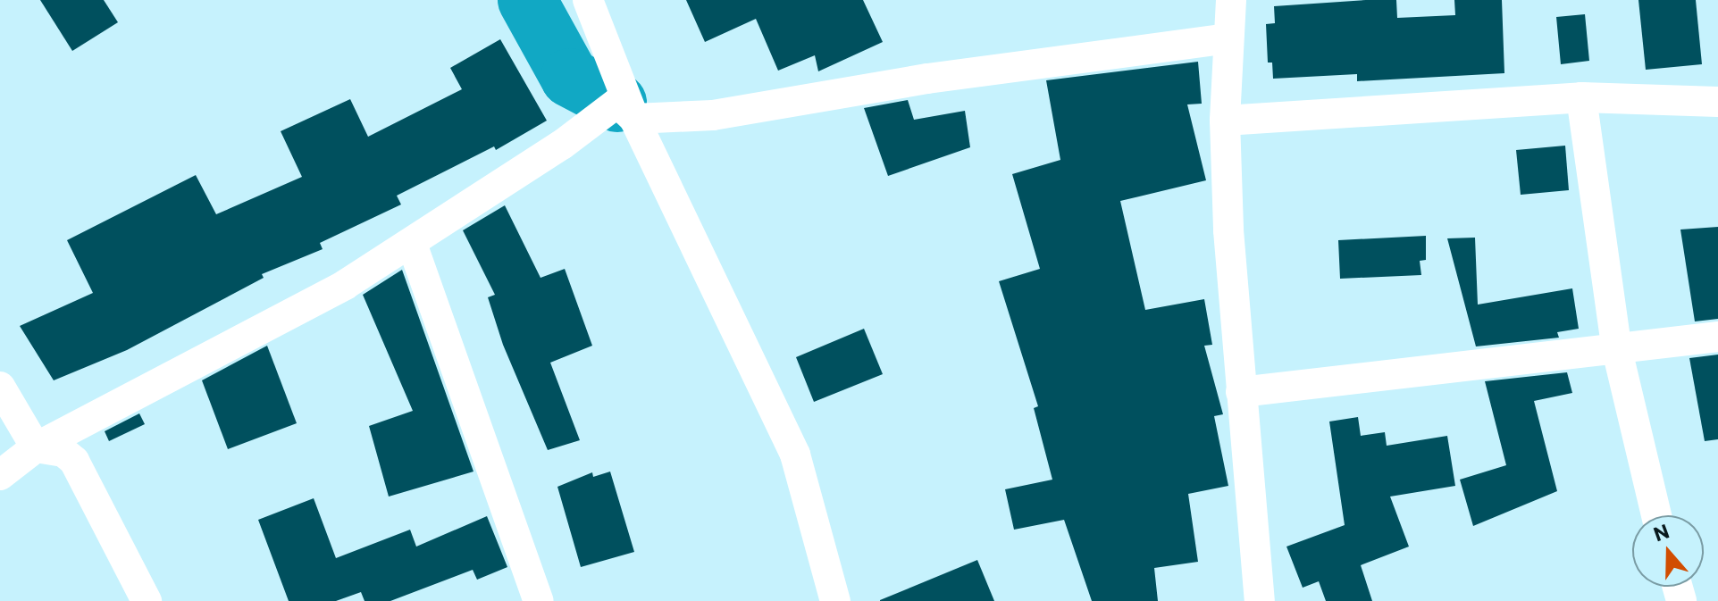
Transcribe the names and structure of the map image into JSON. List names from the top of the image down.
{
  "north": "top"
}
